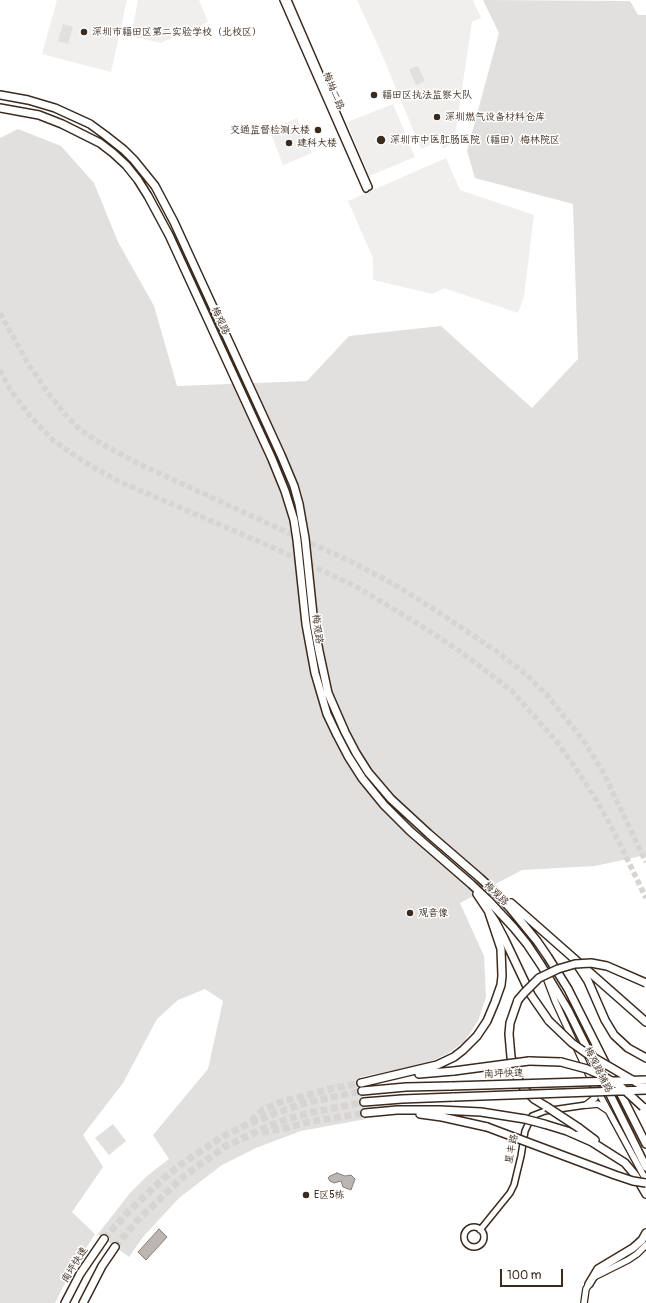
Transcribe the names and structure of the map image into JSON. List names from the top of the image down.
{
  "streets": {
    "highway": ["梅观路", "南坪快速"],
    "main road": ["梅观路辅路"],
    "street": ["梅坳二路", "星丰路"]
  },
  "crossings": [
    ["梅观路", "梅观路辅路"]
  ],
  "places": [
    "深圳市福田区第二实验学校（北校区）",
    "福田区执法监察大队",
    "深圳燃气设备材料仓库",
    "交通监督检测大楼",
    "深圳市中医肛肠医院（福田）梅林院区",
    "建科大楼",
    "观音像",
    "E区5栋"
  ],
  "scale_bar": "100 m"
}
